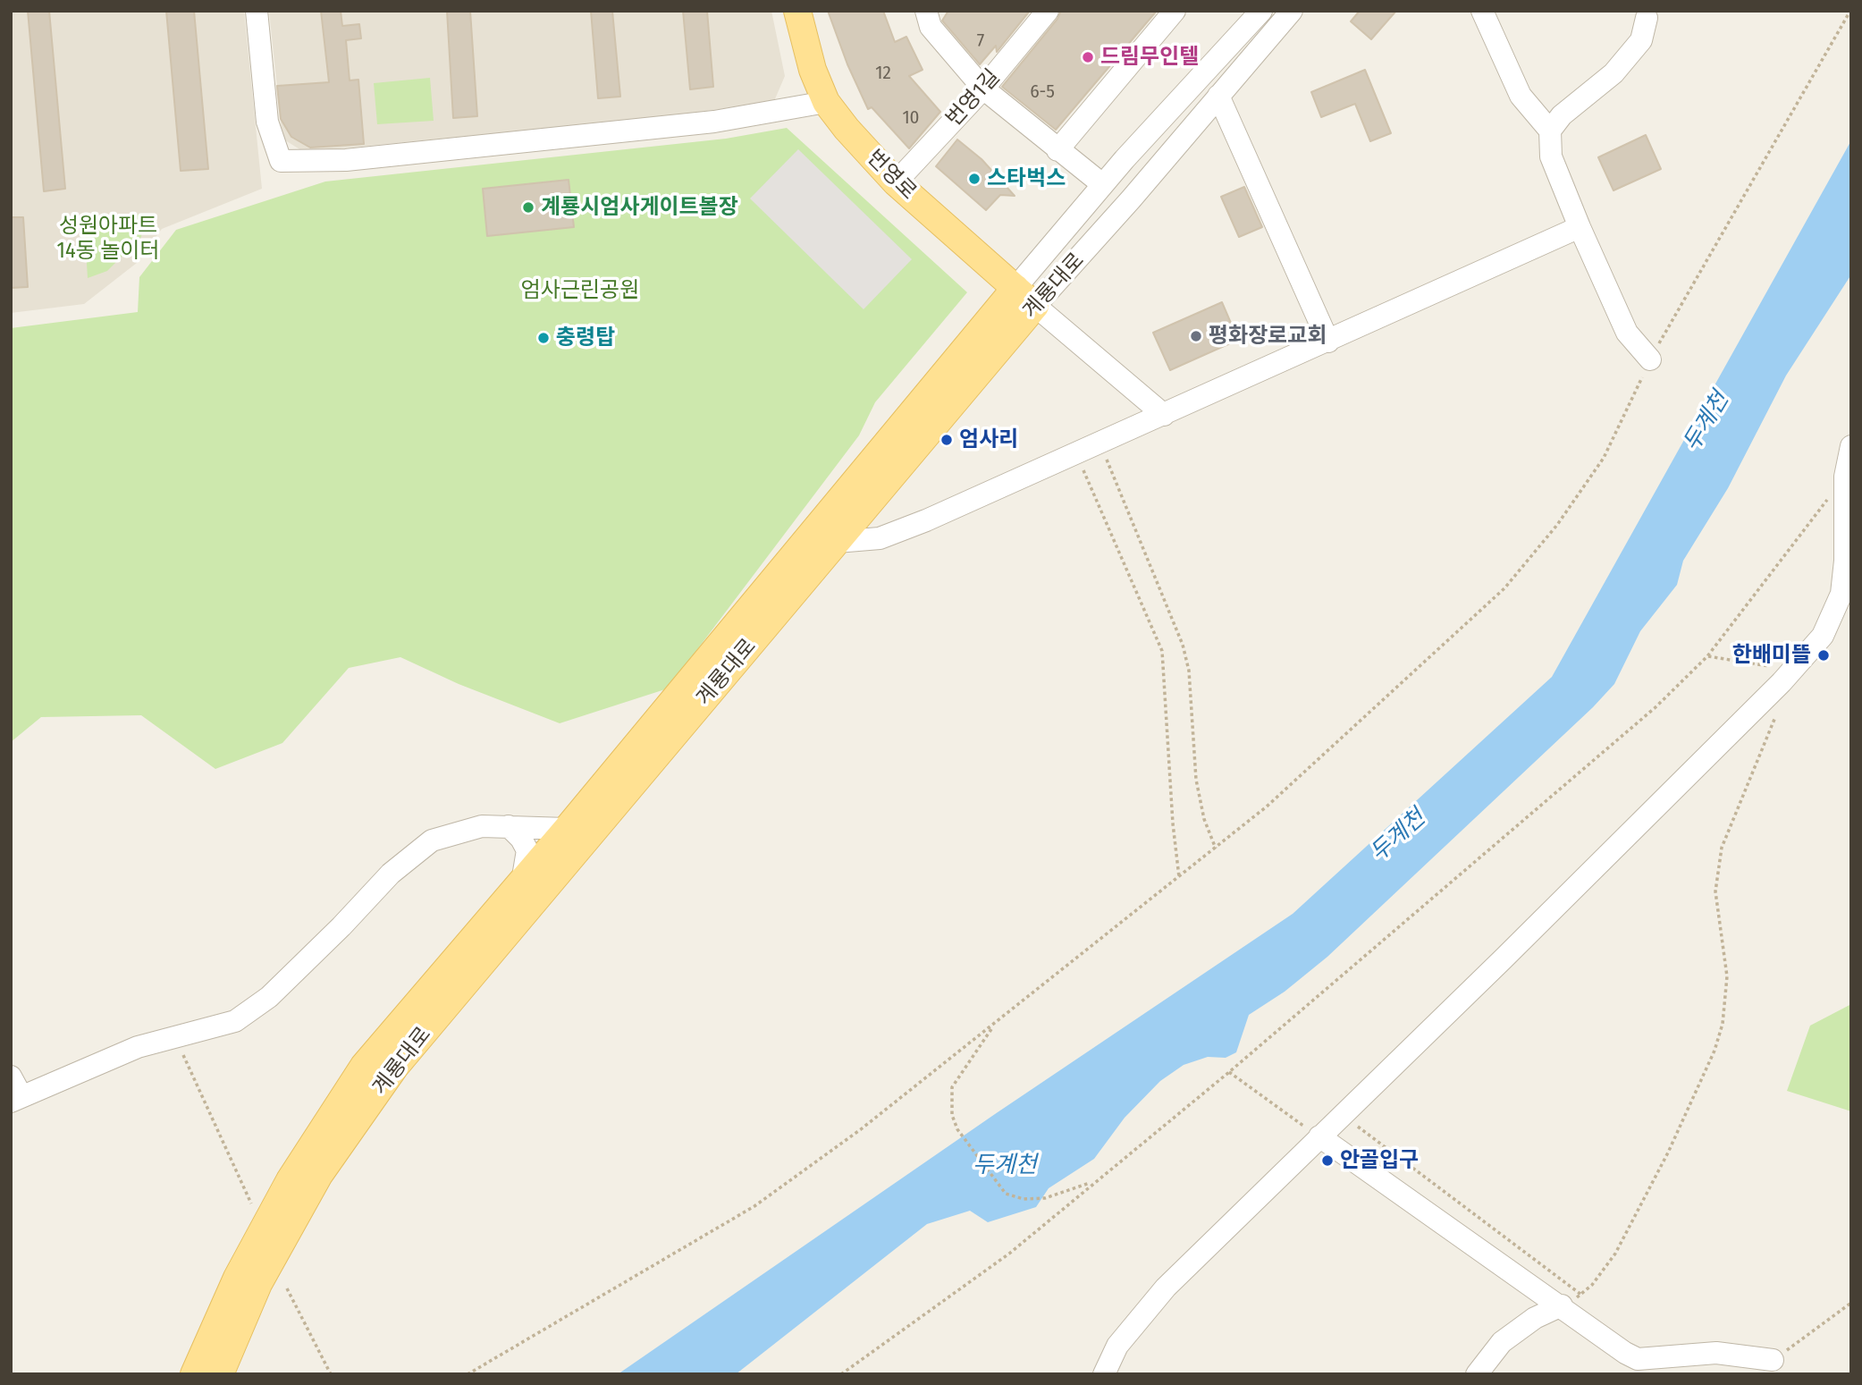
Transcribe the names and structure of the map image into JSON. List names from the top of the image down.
{
  "streets": {
    "main road": ["번영로", "계룡대로"],
    "street": ["번영1길"]
  },
  "crossings": [
    ["번영1길", "번영로"],
    ["번영로", "계룡대로"]
  ],
  "water": ["두계천"],
  "parks": ["성원아파트 14동 놀이터", "엄사근린공원"],
  "places": [
    "드림무인텔",
    "스타벅스",
    "계룡시엄사게이트볼장",
    "평화장로교회",
    "충령탑",
    "엄사리",
    "한배미뜰",
    "안골입구"
  ],
  "house_numbers": [
    "7",
    "12",
    "6-5",
    "10"
  ]
}
